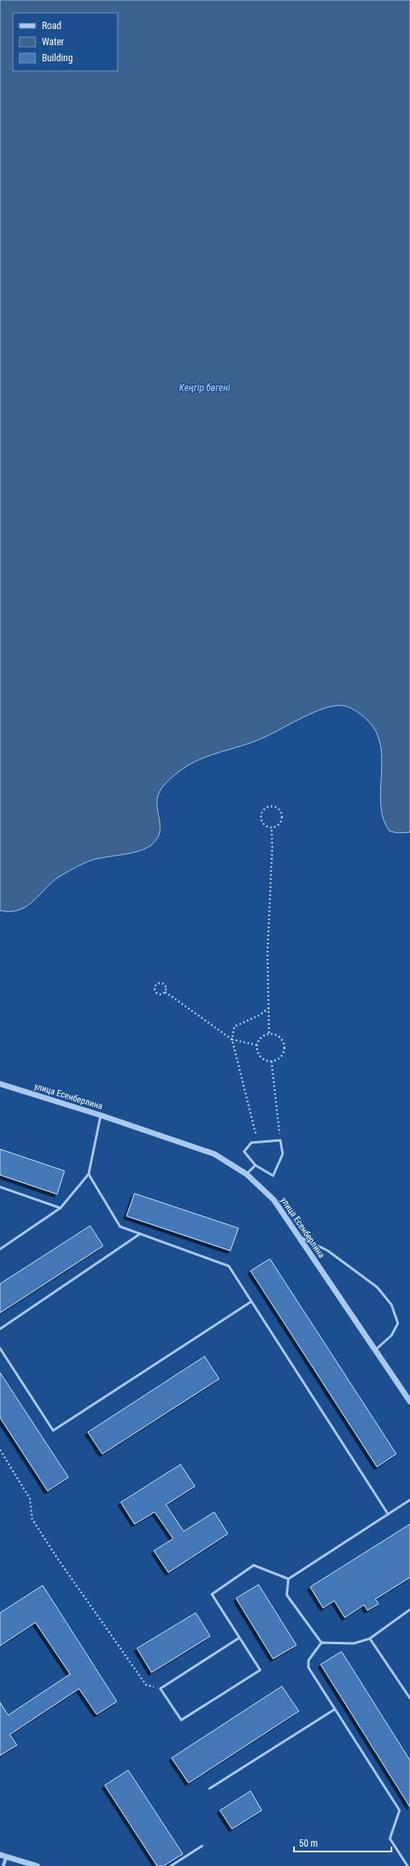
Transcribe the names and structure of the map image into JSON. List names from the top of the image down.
{
  "streets": {
    "street": ["улица Есенберлина"]
  },
  "water": ["Кеңгір бөгені"],
  "legend": ["Road", "Water", "Building"],
  "scale_bar": "50 m"
}
